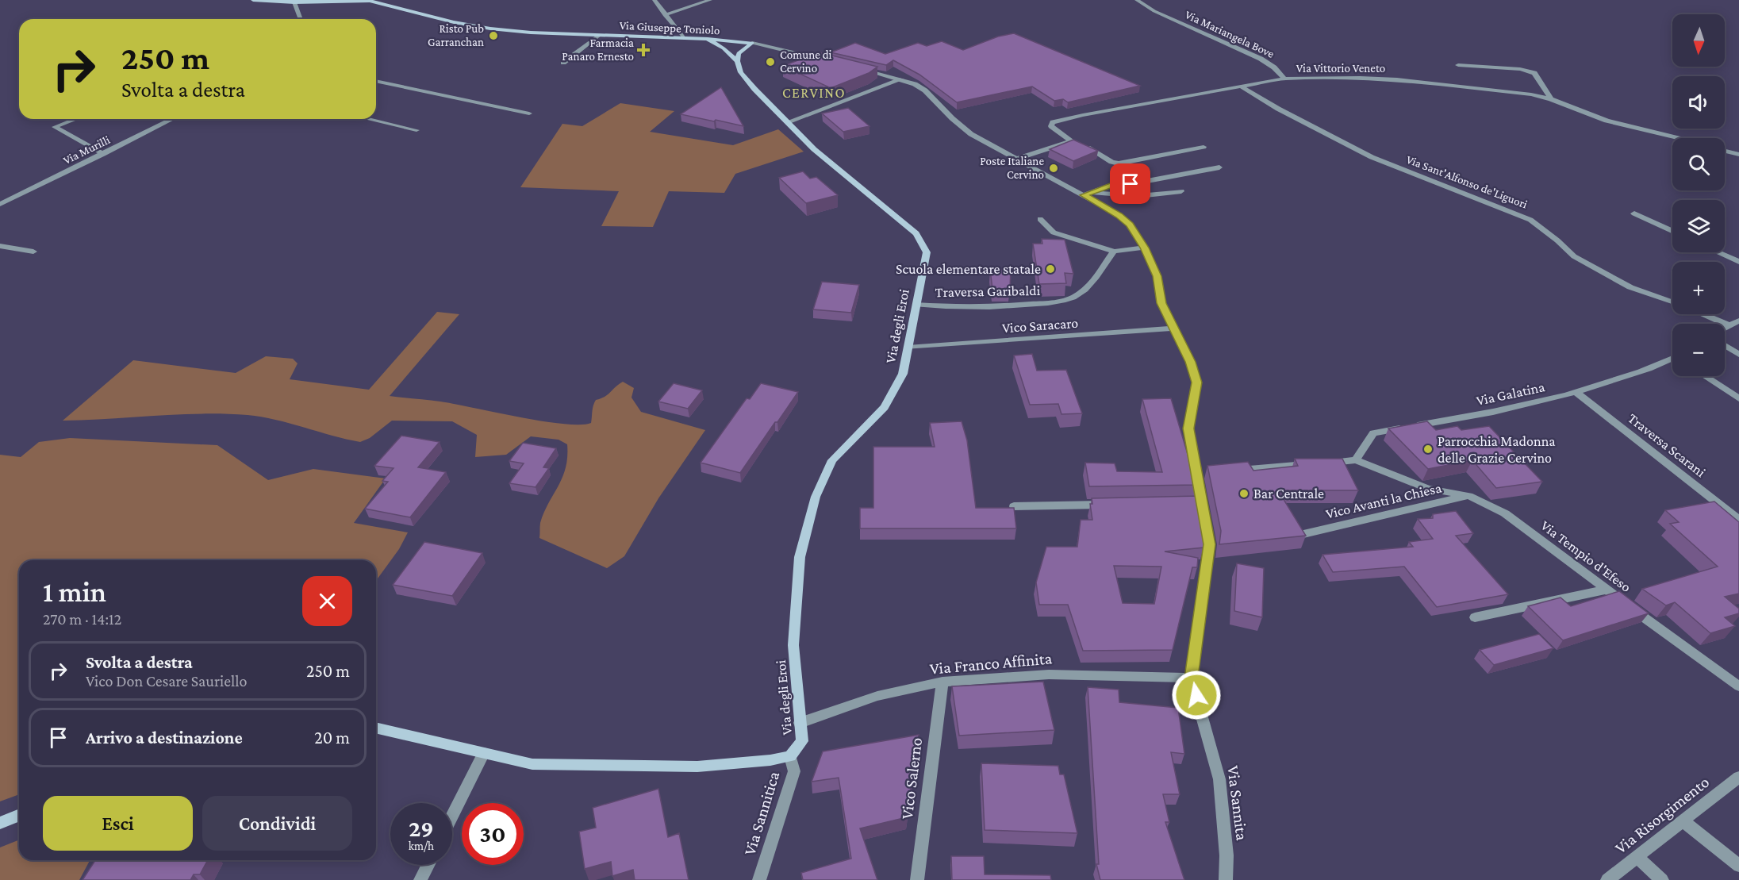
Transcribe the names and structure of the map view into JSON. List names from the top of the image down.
{
  "streets": {
    "street": [
      "Via Giuseppe Toniolo",
      "Via Mariangela Bove",
      "Via Vittorio Veneto",
      "Via Murilli",
      "Via Sant'Alfonso de'Liguori",
      "Traversa Garibaldi",
      "Vico Saracaro",
      "Via degli Eroi",
      "Via Galatina",
      "Traversa Scarani",
      "Vico Avanti la Chiesa",
      "Via Tempio d'Efeso",
      "Via Franco Affinita",
      "Vico Salerno",
      "Via Sannita",
      "Via Sannitica",
      "Via Risorgimento"
    ]
  },
  "crossings": [
    ["Via Giuseppe Toniolo", "Via degli Eroi"],
    ["Via Mariangela Bove", "Via Vittorio Veneto"],
    ["Via Vittorio Veneto", "Via Sant'Alfonso de'Liguori"],
    ["Traversa Garibaldi", "Via degli Eroi"],
    ["Vico Saracaro", "Via degli Eroi"],
    ["Via degli Eroi", "Via Franco Affinita"],
    ["Via degli Eroi", "Via Sannitica"],
    ["Via Galatina", "Traversa Scarani"],
    ["Via Galatina", "Via Tempio d'Efeso"],
    ["Vico Avanti la Chiesa", "Via Tempio d'Efeso"],
    ["Via Franco Affinita", "Vico Salerno"],
    ["Via Franco Affinita", "Via Sannita"]
  ],
  "districts": ["CERVINO"],
  "places": {
    "other": [
      "Risto Pub Garranchan",
      "Comune di Cervino",
      "Poste Italiane Cervino",
      "Scuola elementare statale",
      "Parrocchia Madonna delle Grazie Cervino",
      "Bar Centrale"
    ],
    "health": ["Farmacia Panaro Ernesto"]
  },
  "north": "bottom",
  "page": {
    "map_buttons": ["+", "−"],
    "turn": ["250 m", "Svolta a destra"],
    "heading": ["1 min", "270 m · 14:12"],
    "list": [
      {
        "name": "Svolta a destra",
        "note": "Vico Don Cesare Sauriello",
        "value": "250 m"
      },
      {
        "name": "Arrivo a destinazione",
        "value": "20 m"
      }
    ],
    "buttons": ["Esci", "Condividi"],
    "speed": "29 km/h",
    "limit": "30"
  }
}
